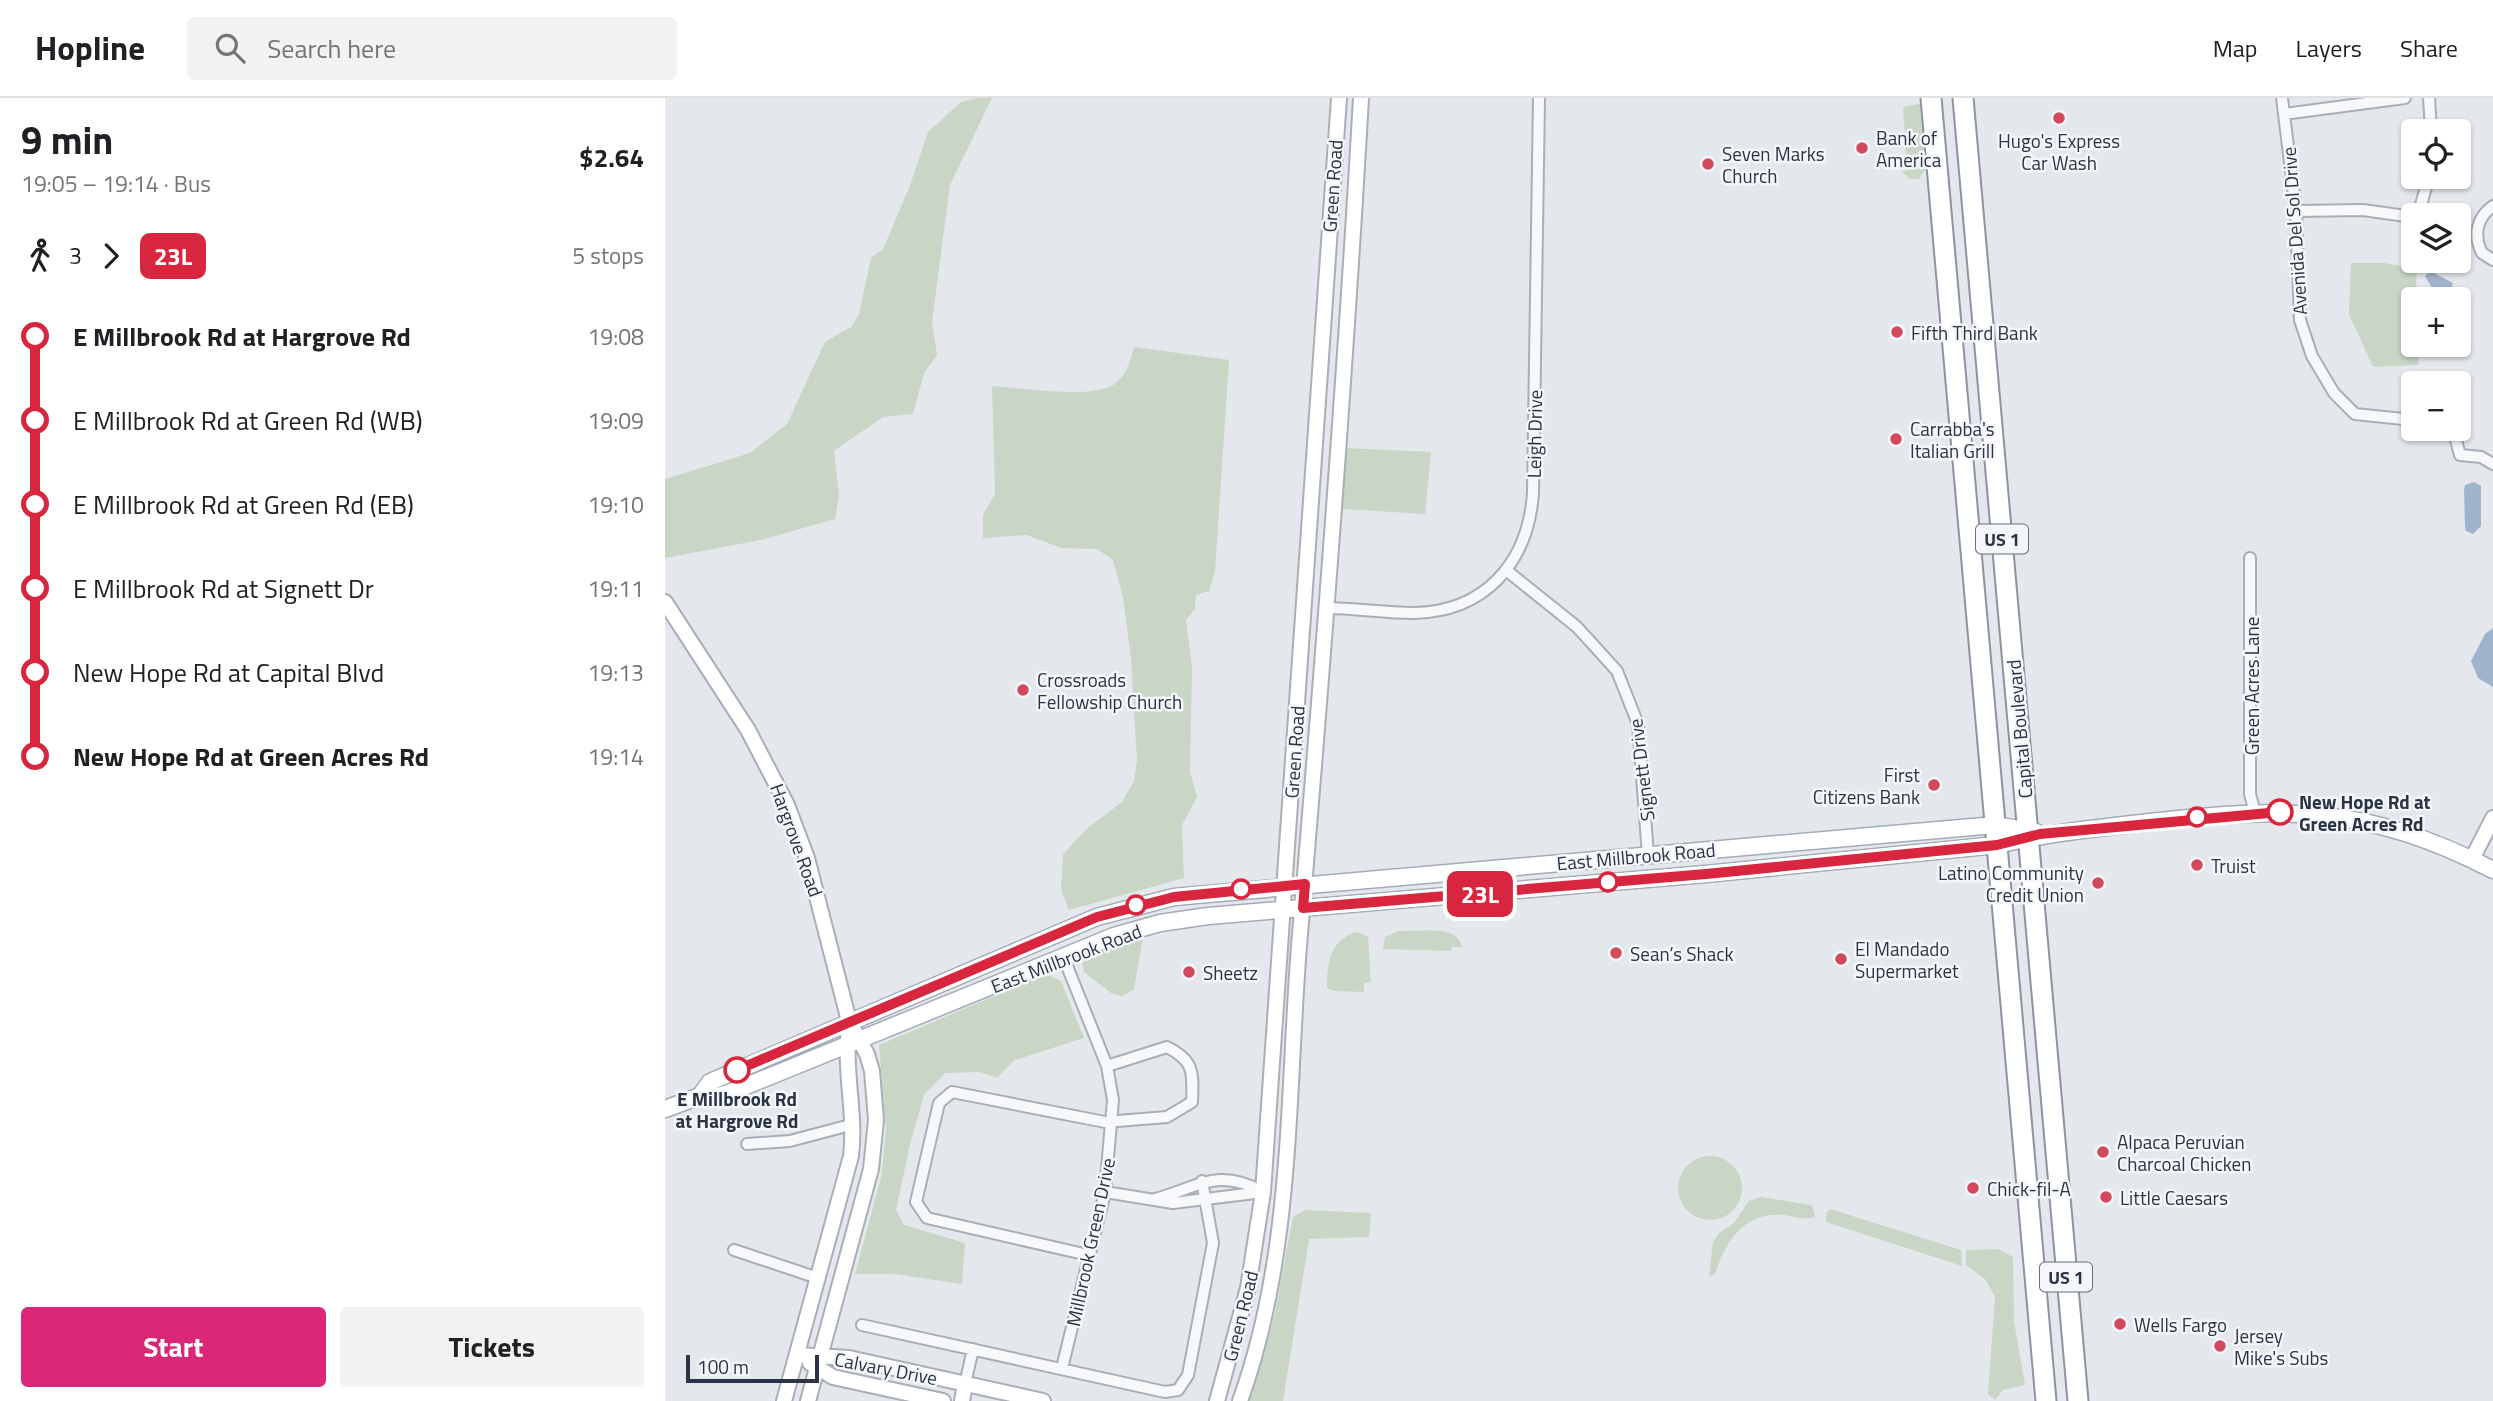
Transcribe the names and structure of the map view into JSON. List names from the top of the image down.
{
  "streets": {
    "highway": ["US 1", "Capital Boulevard"],
    "main road": ["East Millbrook Road"],
    "street": [
      "Green Road",
      "Avenida Del Sol Drive",
      "Leigh Drive",
      "Green Acres Lane",
      "Signett Drive",
      "Hargrove Road",
      "Millbrook Green Drive",
      "Calvary Drive"
    ]
  },
  "crossings": [
    ["Green Road", "Leigh Drive"],
    ["Green Road", "East Millbrook Road"],
    ["Leigh Drive", "Signett Drive"],
    ["Capital Boulevard", "East Millbrook Road"],
    ["Signett Drive", "East Millbrook Road"],
    ["Hargrove Road", "East Millbrook Road"],
    ["Hargrove Road", "Calvary Drive"],
    ["East Millbrook Road", "Millbrook Green Drive"]
  ],
  "places": [
    "Hugo's Express Car Wash",
    "Bank of America",
    "Seven Marks Church",
    "Fifth Third Bank",
    "Carrabba's Italian Grill",
    "Crossroads Fellowship Church",
    "First Citizens Bank",
    "New Hope Rd at Green Acres Rd",
    "Truist",
    "Latino Community Credit Union",
    "Sean’s Shack",
    "El Mandado Supermarket",
    "Sheetz",
    "E Millbrook Rd at Hargrove Rd",
    "Alpaca Peruvian Charcoal Chicken",
    "Chick-fil-A",
    "Little Caesars",
    "Wells Fargo",
    "Jersey Mike's Subs"
  ],
  "lines": ["bus line 23L"],
  "scale_bar": "100 m",
  "page": {
    "header": "Hopline",
    "search": "Search here",
    "nav": ["Map", "Layers", "Share"],
    "heading": ["9 min", "19:05 – 19:14 · Bus", "$2.64"],
    "on_map": "23L",
    "map_buttons": ["+", "−"],
    "legs": ["3", "23L", "5 stops"],
    "list": [
      {
        "name": "E Millbrook Rd at Hargrove Rd",
        "value": "19:08"
      },
      {
        "name": "E Millbrook Rd at Green Rd (WB)",
        "value": "19:09"
      },
      {
        "name": "E Millbrook Rd at Green Rd (EB)",
        "value": "19:10"
      },
      {
        "name": "E Millbrook Rd at Signett Dr",
        "value": "19:11"
      },
      {
        "name": "New Hope Rd at Capital Blvd",
        "value": "19:13"
      },
      {
        "name": "New Hope Rd at Green Acres Rd",
        "value": "19:14"
      }
    ],
    "buttons": ["Start", "Tickets"],
    "scale": "100 m"
  }
}
